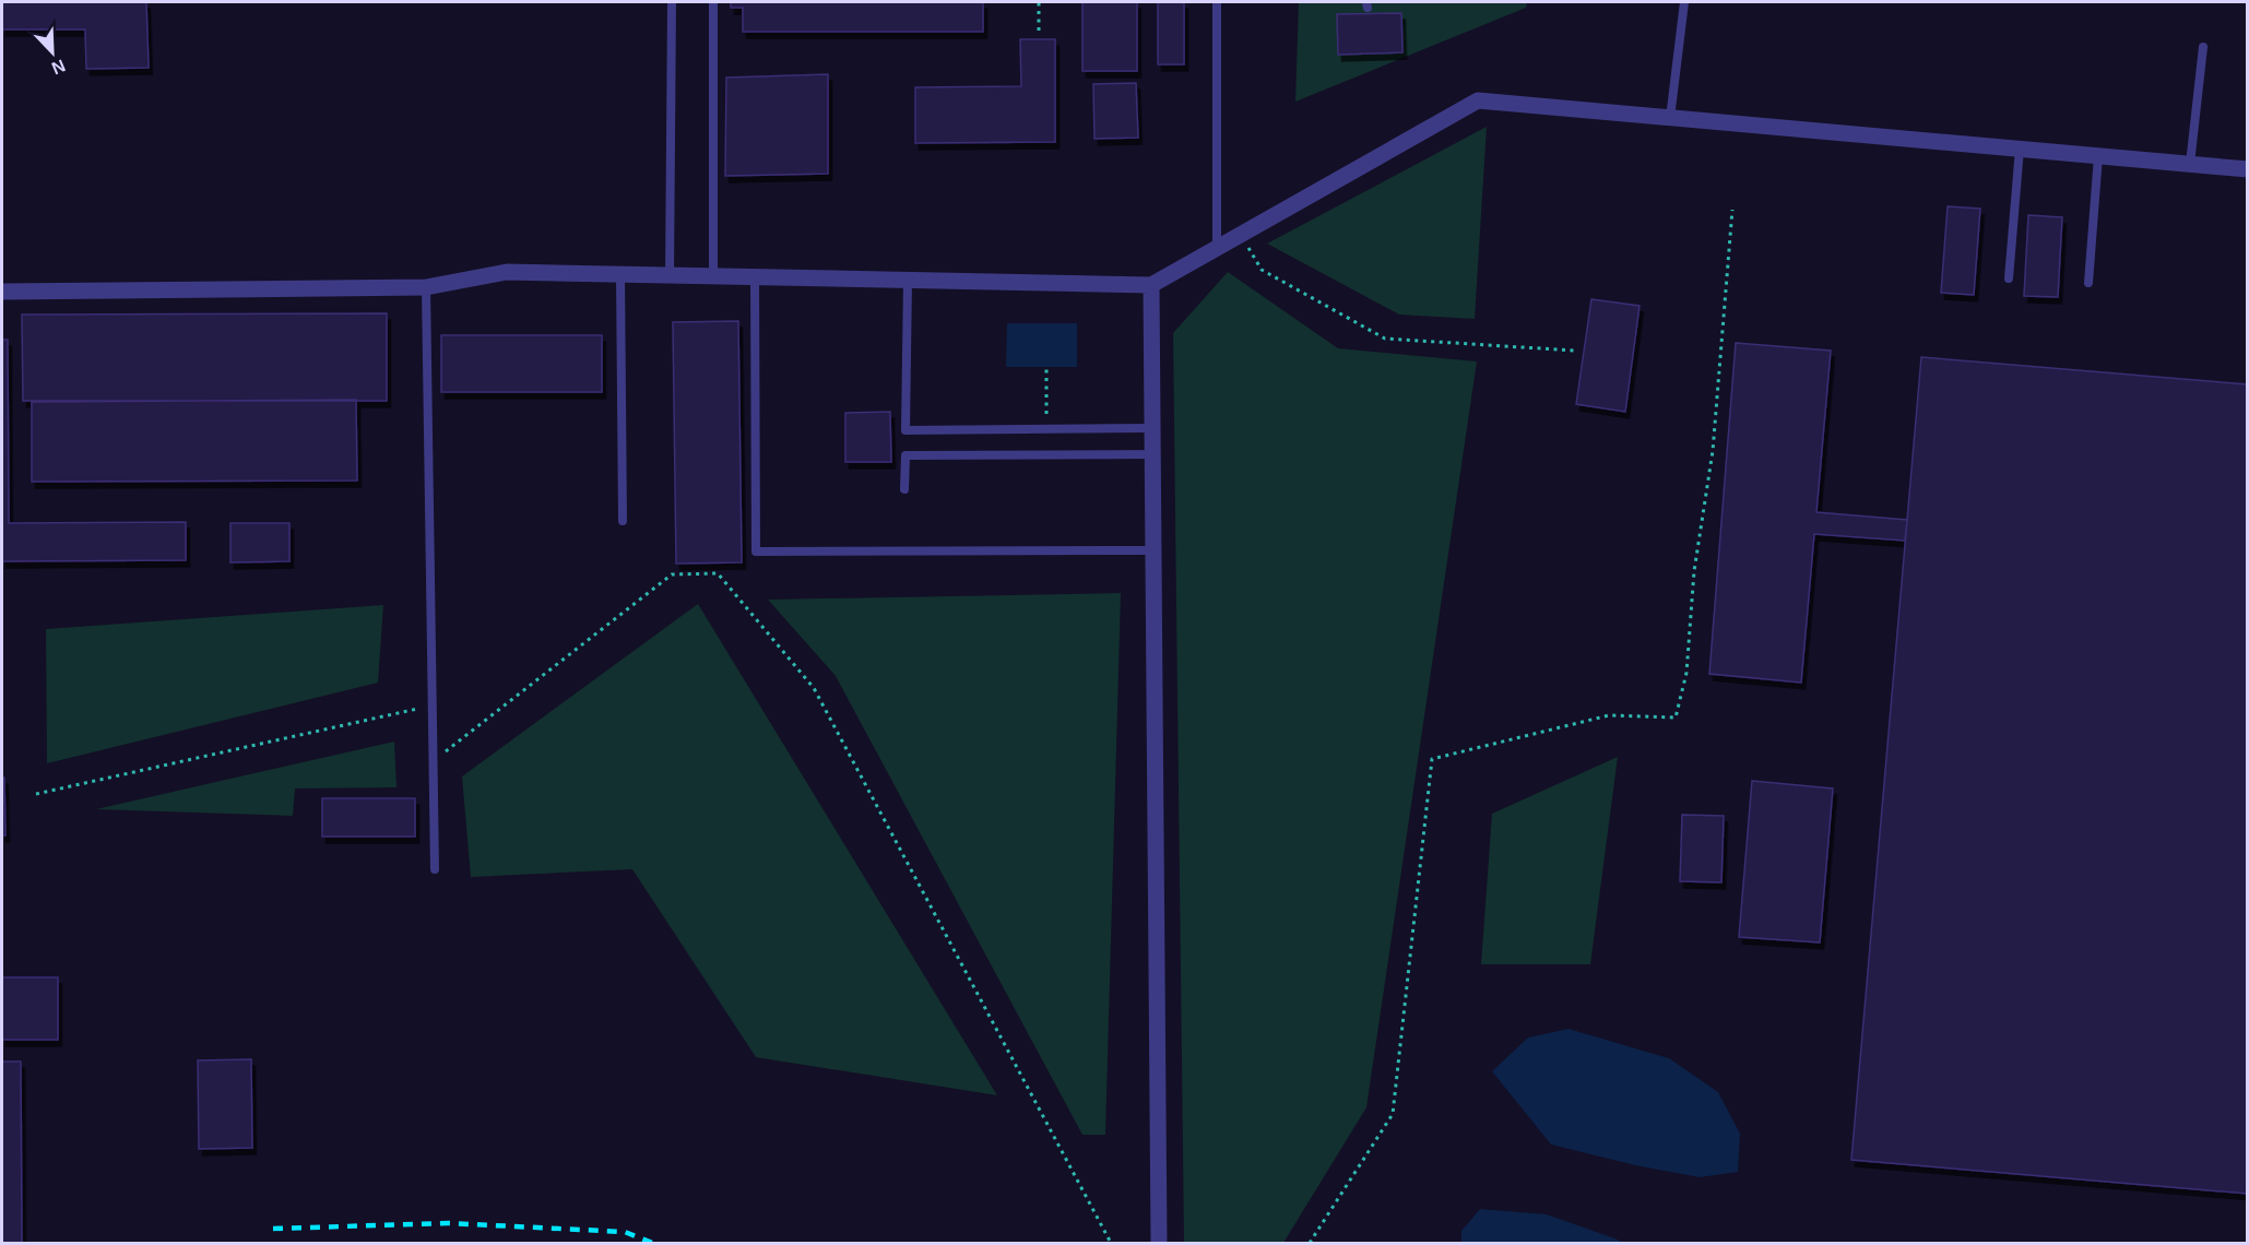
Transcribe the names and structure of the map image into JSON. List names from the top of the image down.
{
  "north": "bottom right"
}
